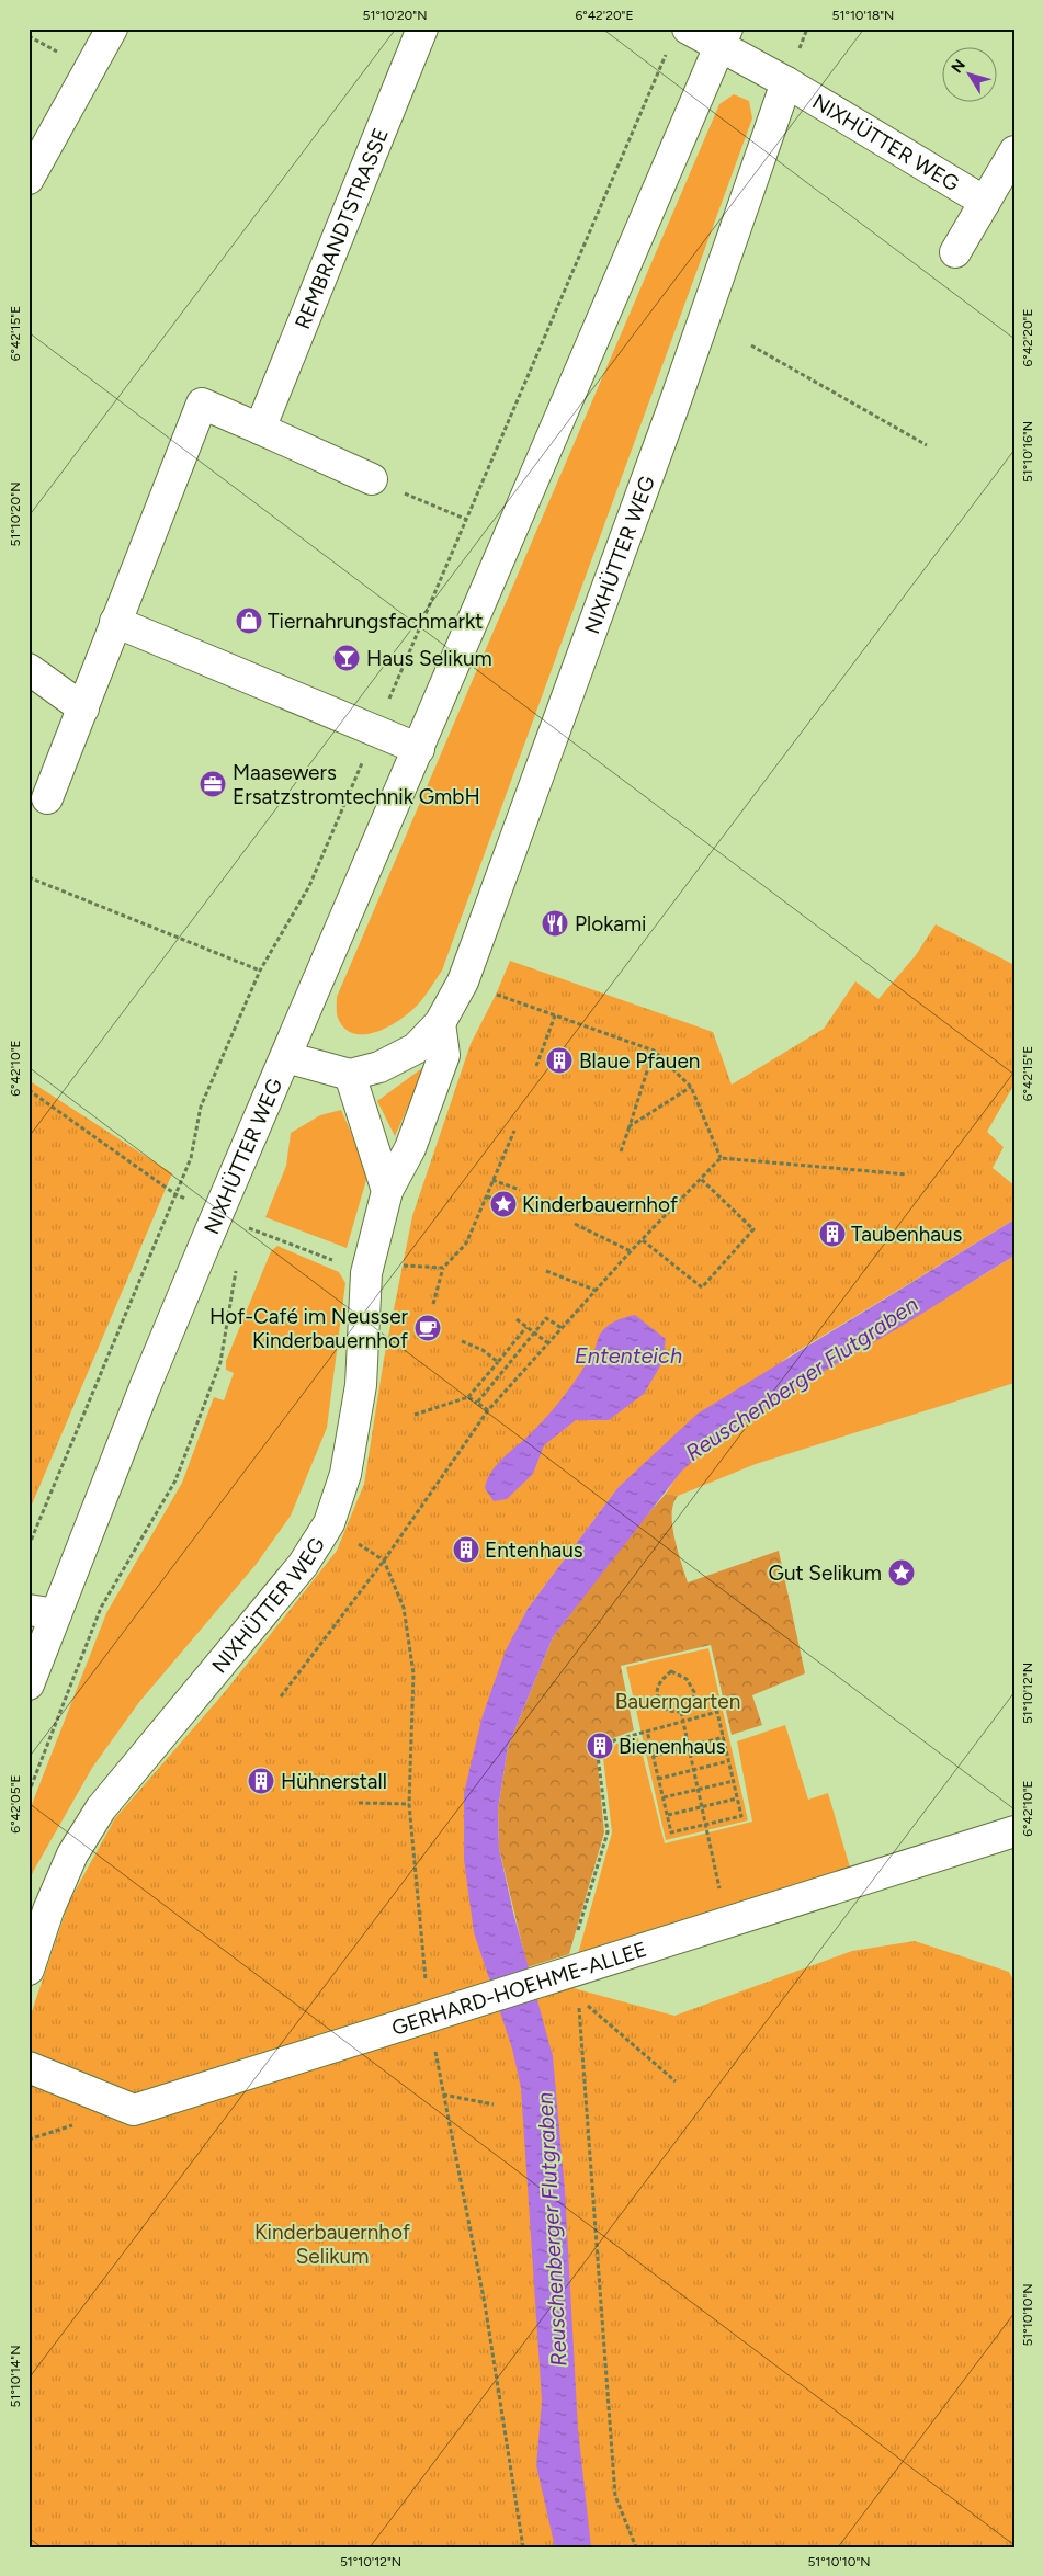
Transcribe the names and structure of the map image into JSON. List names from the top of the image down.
{
  "streets": {
    "street": ["NIXHÜTTER WEG", "REMBRANDTSTRASSE", "GERHARD-HOEHME-ALLEE"]
  },
  "water": ["Ententeich", "Reuschenberger Flutgraben"],
  "parks": ["Bauerngarten", "Kinderbauernhof Selikum"],
  "places": {
    "shop": ["Tiernahrungsfachmarkt"],
    "bar": ["Haus Selikum"],
    "office": ["Maasewers Ersatzstromtechnik GmbH"],
    "restaurant": ["Plokami"],
    "building": [
      "Blaue Pfauen",
      "Taubenhaus",
      "Entenhaus",
      "Bienenhaus",
      "Hühnerstall"
    ],
    "place": ["Kinderbauernhof", "Gut Selikum"],
    "cafe": ["Hof-Café im Neusser Kinderbauernhof"]
  },
  "north": "top left",
  "coordinates": [
    "51°10'20\"N",
    "6°42'20\"E",
    "51°10'18\"N",
    "6°42'15\"E",
    "51°10'16\"N",
    "6°42'10\"E",
    "51°10'12\"N",
    "6°42'05\"E",
    "51°10'10\"N",
    "51°10'14\"N"
  ]
}
